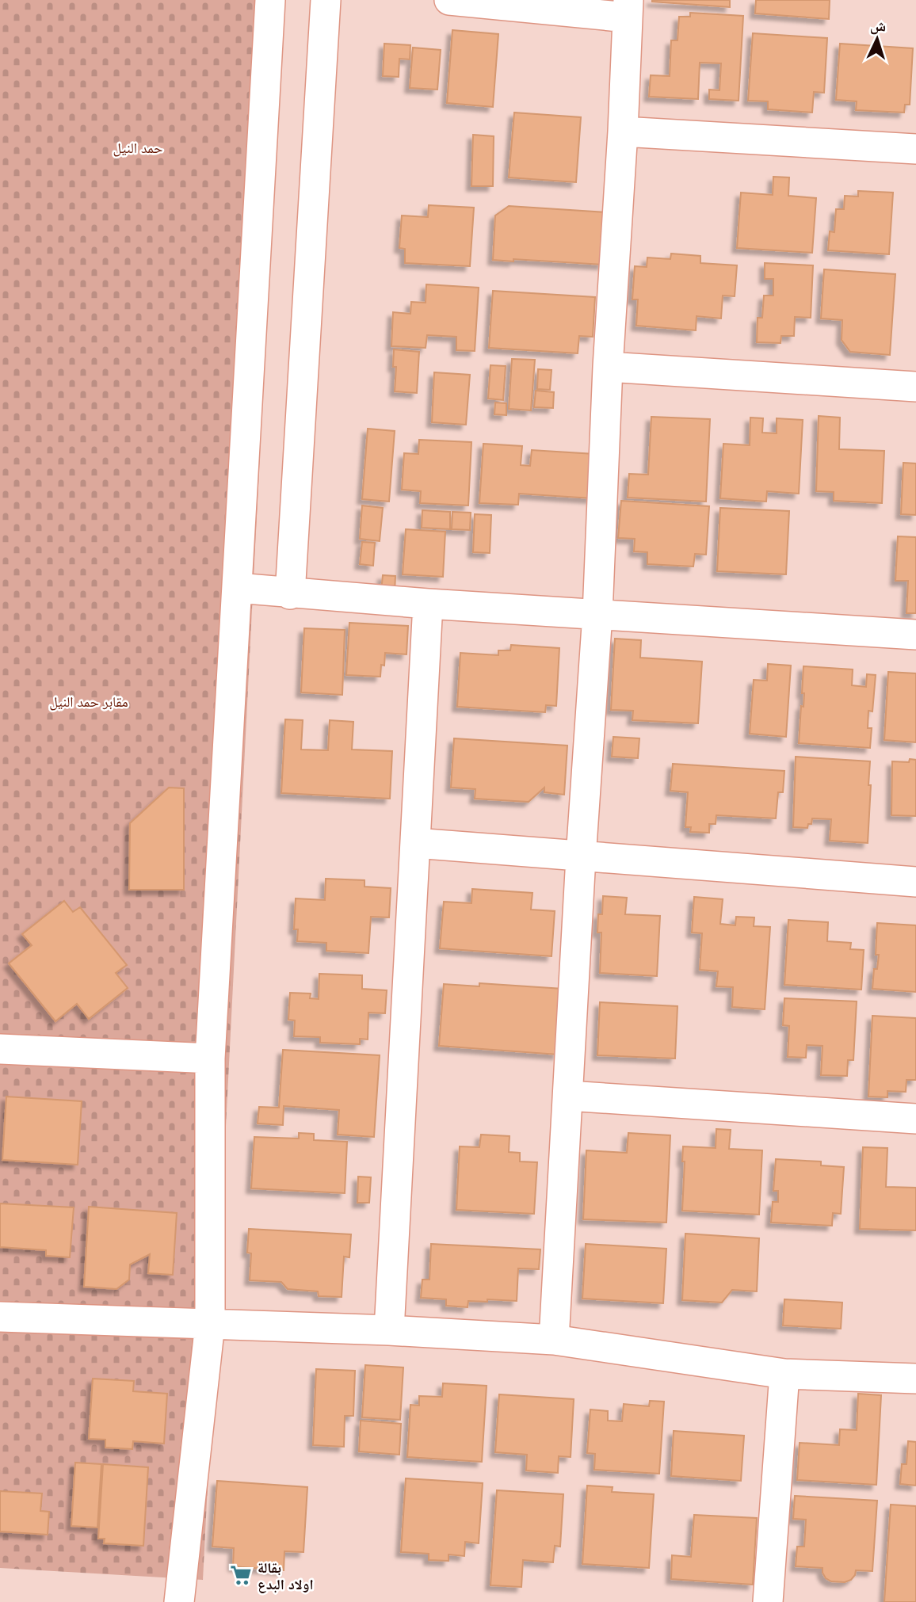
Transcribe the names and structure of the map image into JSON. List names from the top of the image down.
{
  "parks": ["حمد النيل", "مقابر حمد النيل"],
  "places": {
    "supermarket": ["بقالة اولاد البدع"]
  },
  "north": "top"
}
